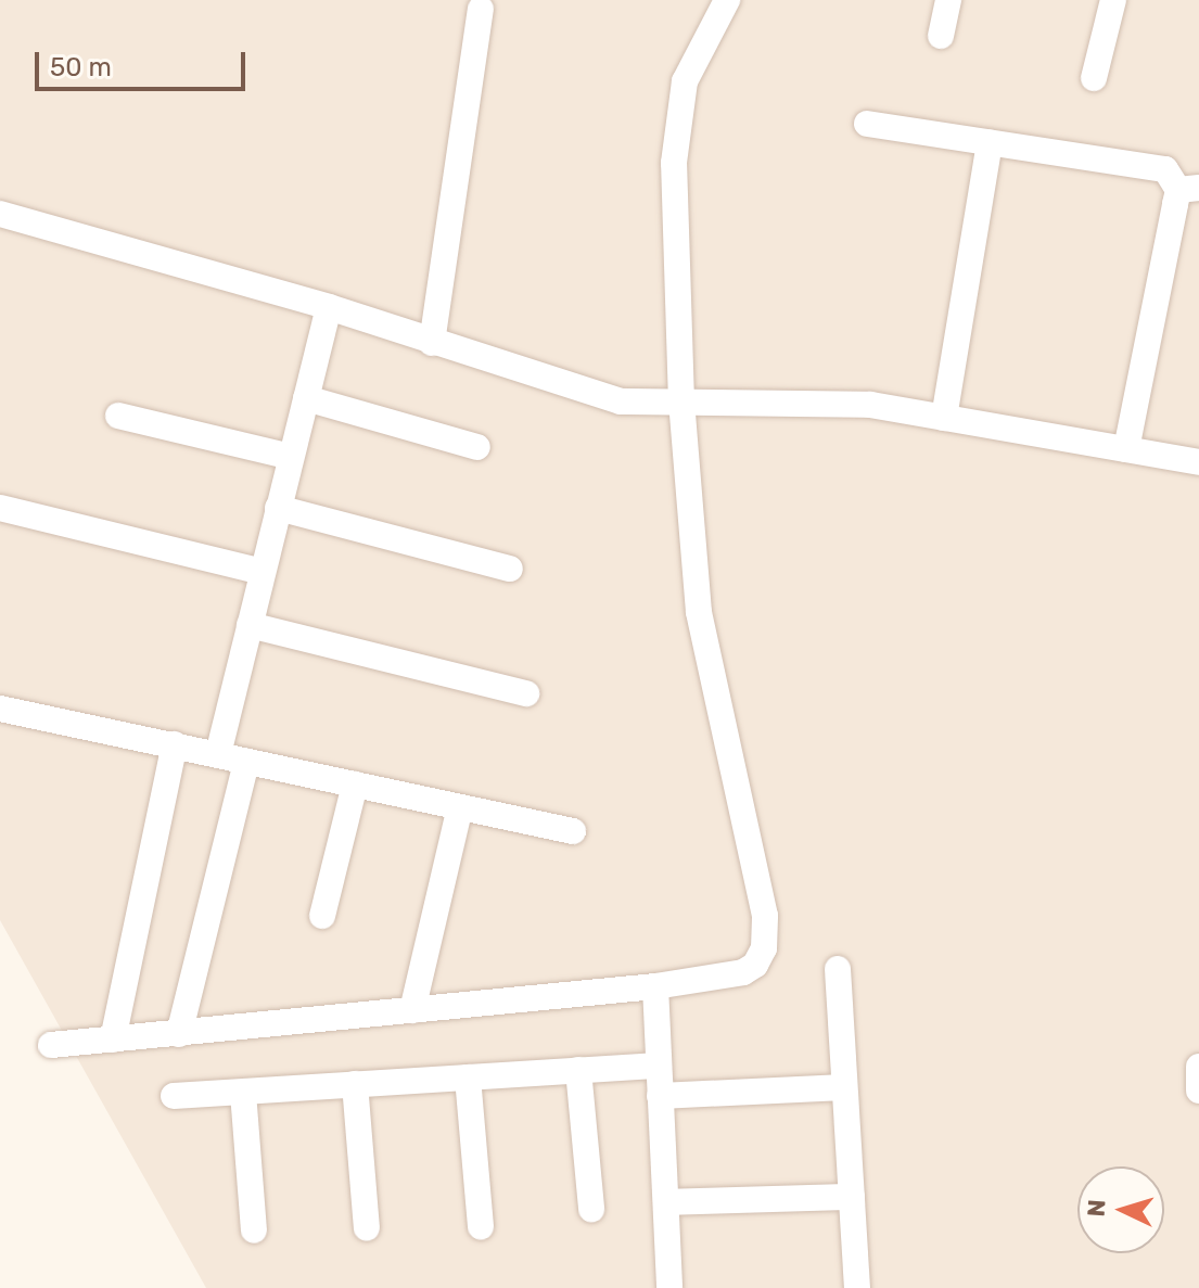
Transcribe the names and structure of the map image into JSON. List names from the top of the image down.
{
  "scale_bar": "50 m",
  "north": "left"
}
